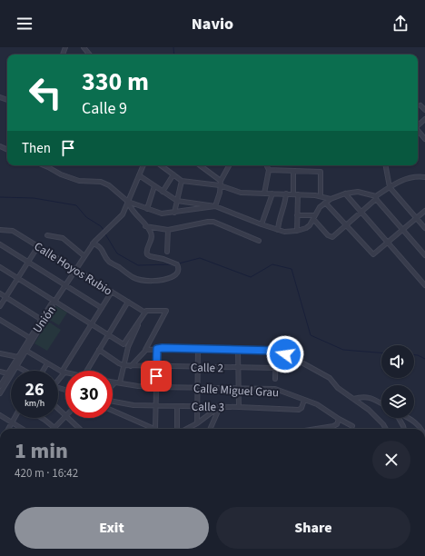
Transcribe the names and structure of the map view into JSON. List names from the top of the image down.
{
  "streets": {
    "street": [
      "Calle Hoyos Rubio",
      "Unión",
      "Calle 2",
      "Calle Miguel Grau",
      "Calle 3"
    ]
  },
  "crossings": [
    ["Calle Miguel Grau", "Calle 3"]
  ],
  "page": {
    "header": "Navio",
    "turn": ["330 m", "Calle 9"],
    "then": "Then",
    "speed": "26 km/h",
    "limit": "30",
    "heading": ["1 min", "420 m · 16:42"],
    "buttons": ["Exit", "Share"]
  }
}
